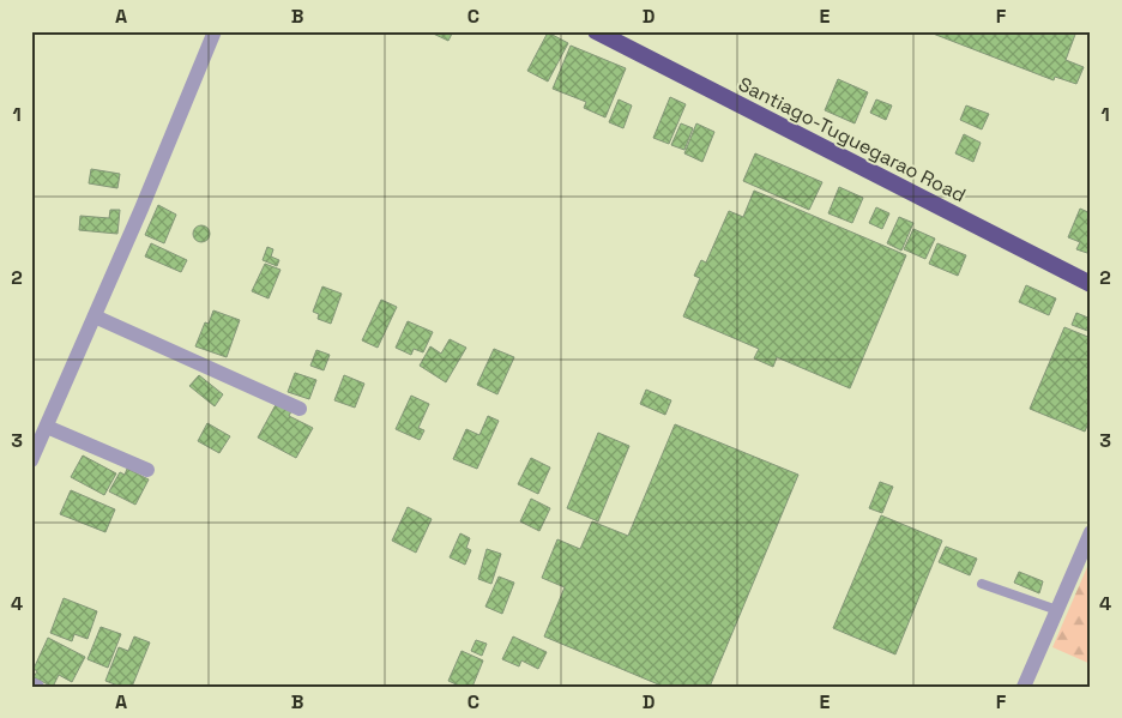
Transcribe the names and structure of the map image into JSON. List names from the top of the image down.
{
  "streets": {
    "highway": ["Santiago-Tuguegarao Road"]
  },
  "grid": {
    "columns": [
      "A",
      "B",
      "C",
      "D",
      "E",
      "F"
    ],
    "rows": [
      "1",
      "2",
      "3",
      "4"
    ]
  }
}
